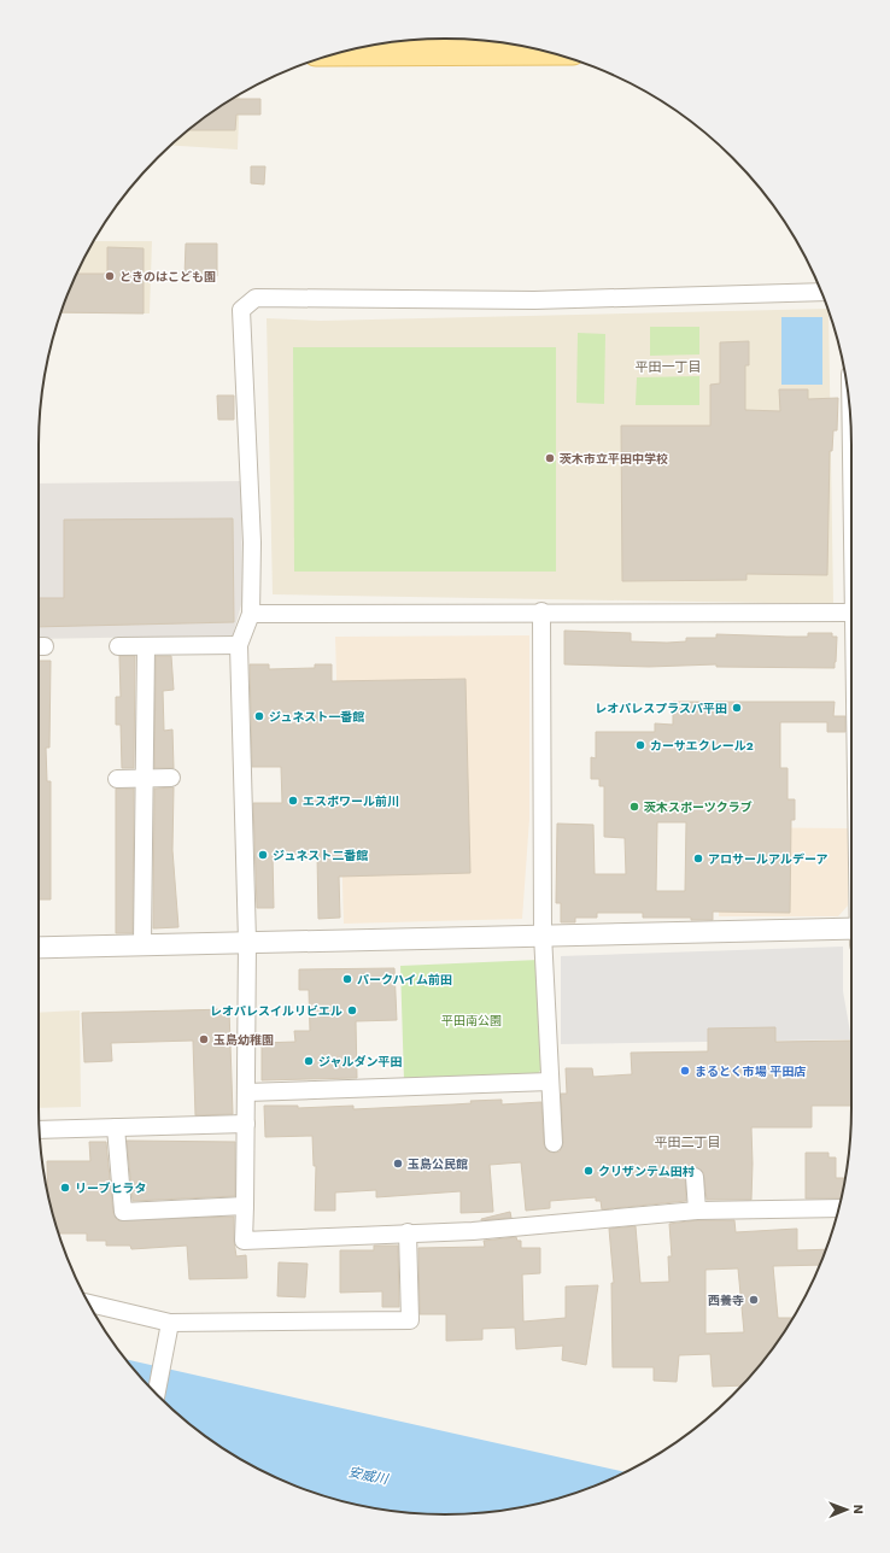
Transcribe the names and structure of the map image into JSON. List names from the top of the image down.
{
  "districts": ["平田一丁目", "平田二丁目"],
  "water": ["安威川"],
  "parks": ["平田南公園"],
  "places": [
    "ときのはこども園",
    "茨木市立平田中学校",
    "レオパレスプラスパ平田",
    "ジュネスト一番館",
    "カーサエクレール2",
    "エスポワール前川",
    "茨木スポーツクラブ",
    "ジュネスト二番館",
    "アロサールアルデーア",
    "パークハイム前田",
    "レオパレスイルリビエル",
    "玉島幼稚園",
    "ジャルダン平田",
    "まるとく市場 平田店",
    "玉島公民館",
    "クリザンテム田村",
    "リーブヒラタ",
    "西養寺"
  ],
  "north": "right"
}
